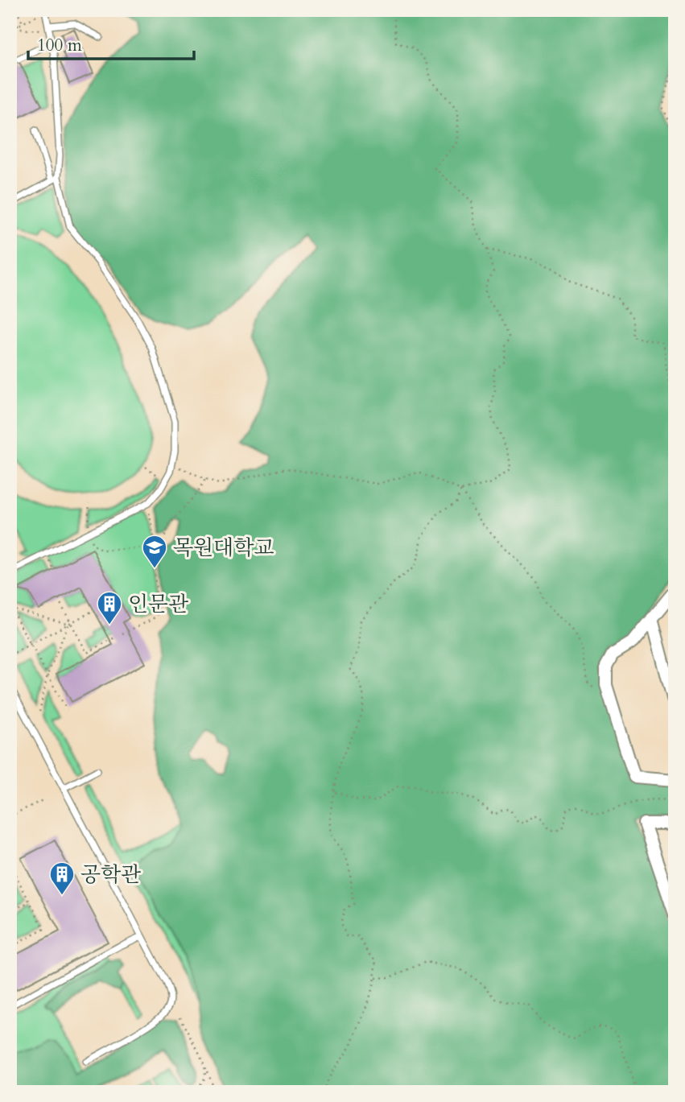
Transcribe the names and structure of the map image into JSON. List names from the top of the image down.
{
  "places": {
    "school or university": ["목원대학교"],
    "building": ["인문관", "공학관"]
  },
  "scale_bar": "100 m"
}
